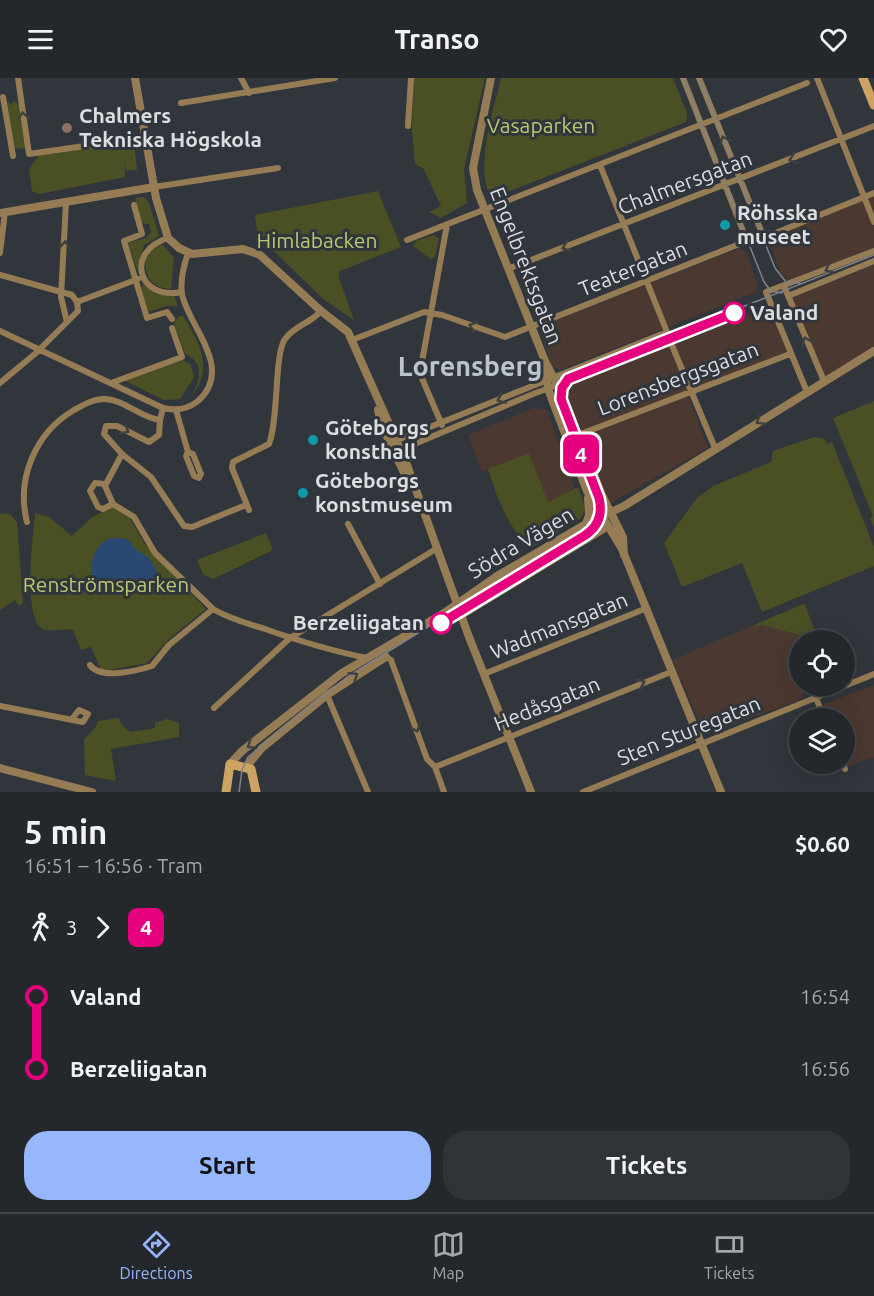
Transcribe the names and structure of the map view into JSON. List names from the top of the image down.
{
  "streets": {
    "street": [
      "Chalmersgatan",
      "Engelbrektsgatan",
      "Teatergatan",
      "Lorensbergsgatan",
      "Södra Vägen",
      "Wadmansgatan",
      "Hedåsgatan",
      "Sten Sturegatan"
    ]
  },
  "crossings": [
    ["Chalmersgatan", "Engelbrektsgatan"],
    ["Chalmersgatan", "Teatergatan"],
    ["Engelbrektsgatan", "Teatergatan"],
    ["Engelbrektsgatan", "Lorensbergsgatan"],
    ["Engelbrektsgatan", "Södra Vägen"],
    ["Engelbrektsgatan", "Wadmansgatan"],
    ["Engelbrektsgatan", "Hedåsgatan"],
    ["Engelbrektsgatan", "Sten Sturegatan"]
  ],
  "one_way": ["Chalmersgatan", "Hedåsgatan"],
  "districts": ["Lorensberg"],
  "parks": ["Vasaparken", "Himlabacken", "Renströmsparken"],
  "places": [
    "Chalmers Tekniska Högskola",
    "Röhsska museet",
    "Valand",
    "Göteborgs konsthall",
    "Göteborgs konstmuseum",
    "Berzeliigatan"
  ],
  "lines": ["tram line 4"],
  "page": {
    "header": "Transo",
    "on_map": "4",
    "heading": ["5 min", "16:51 – 16:56 · Tram", "$0.60"],
    "legs": ["3", "4"],
    "list": [
      {
        "name": "Valand",
        "value": "16:54"
      },
      {
        "name": "Berzeliigatan",
        "value": "16:56"
      }
    ],
    "buttons": ["Start", "Tickets"],
    "tabs": ["Directions", "Map", "Tickets"]
  }
}
